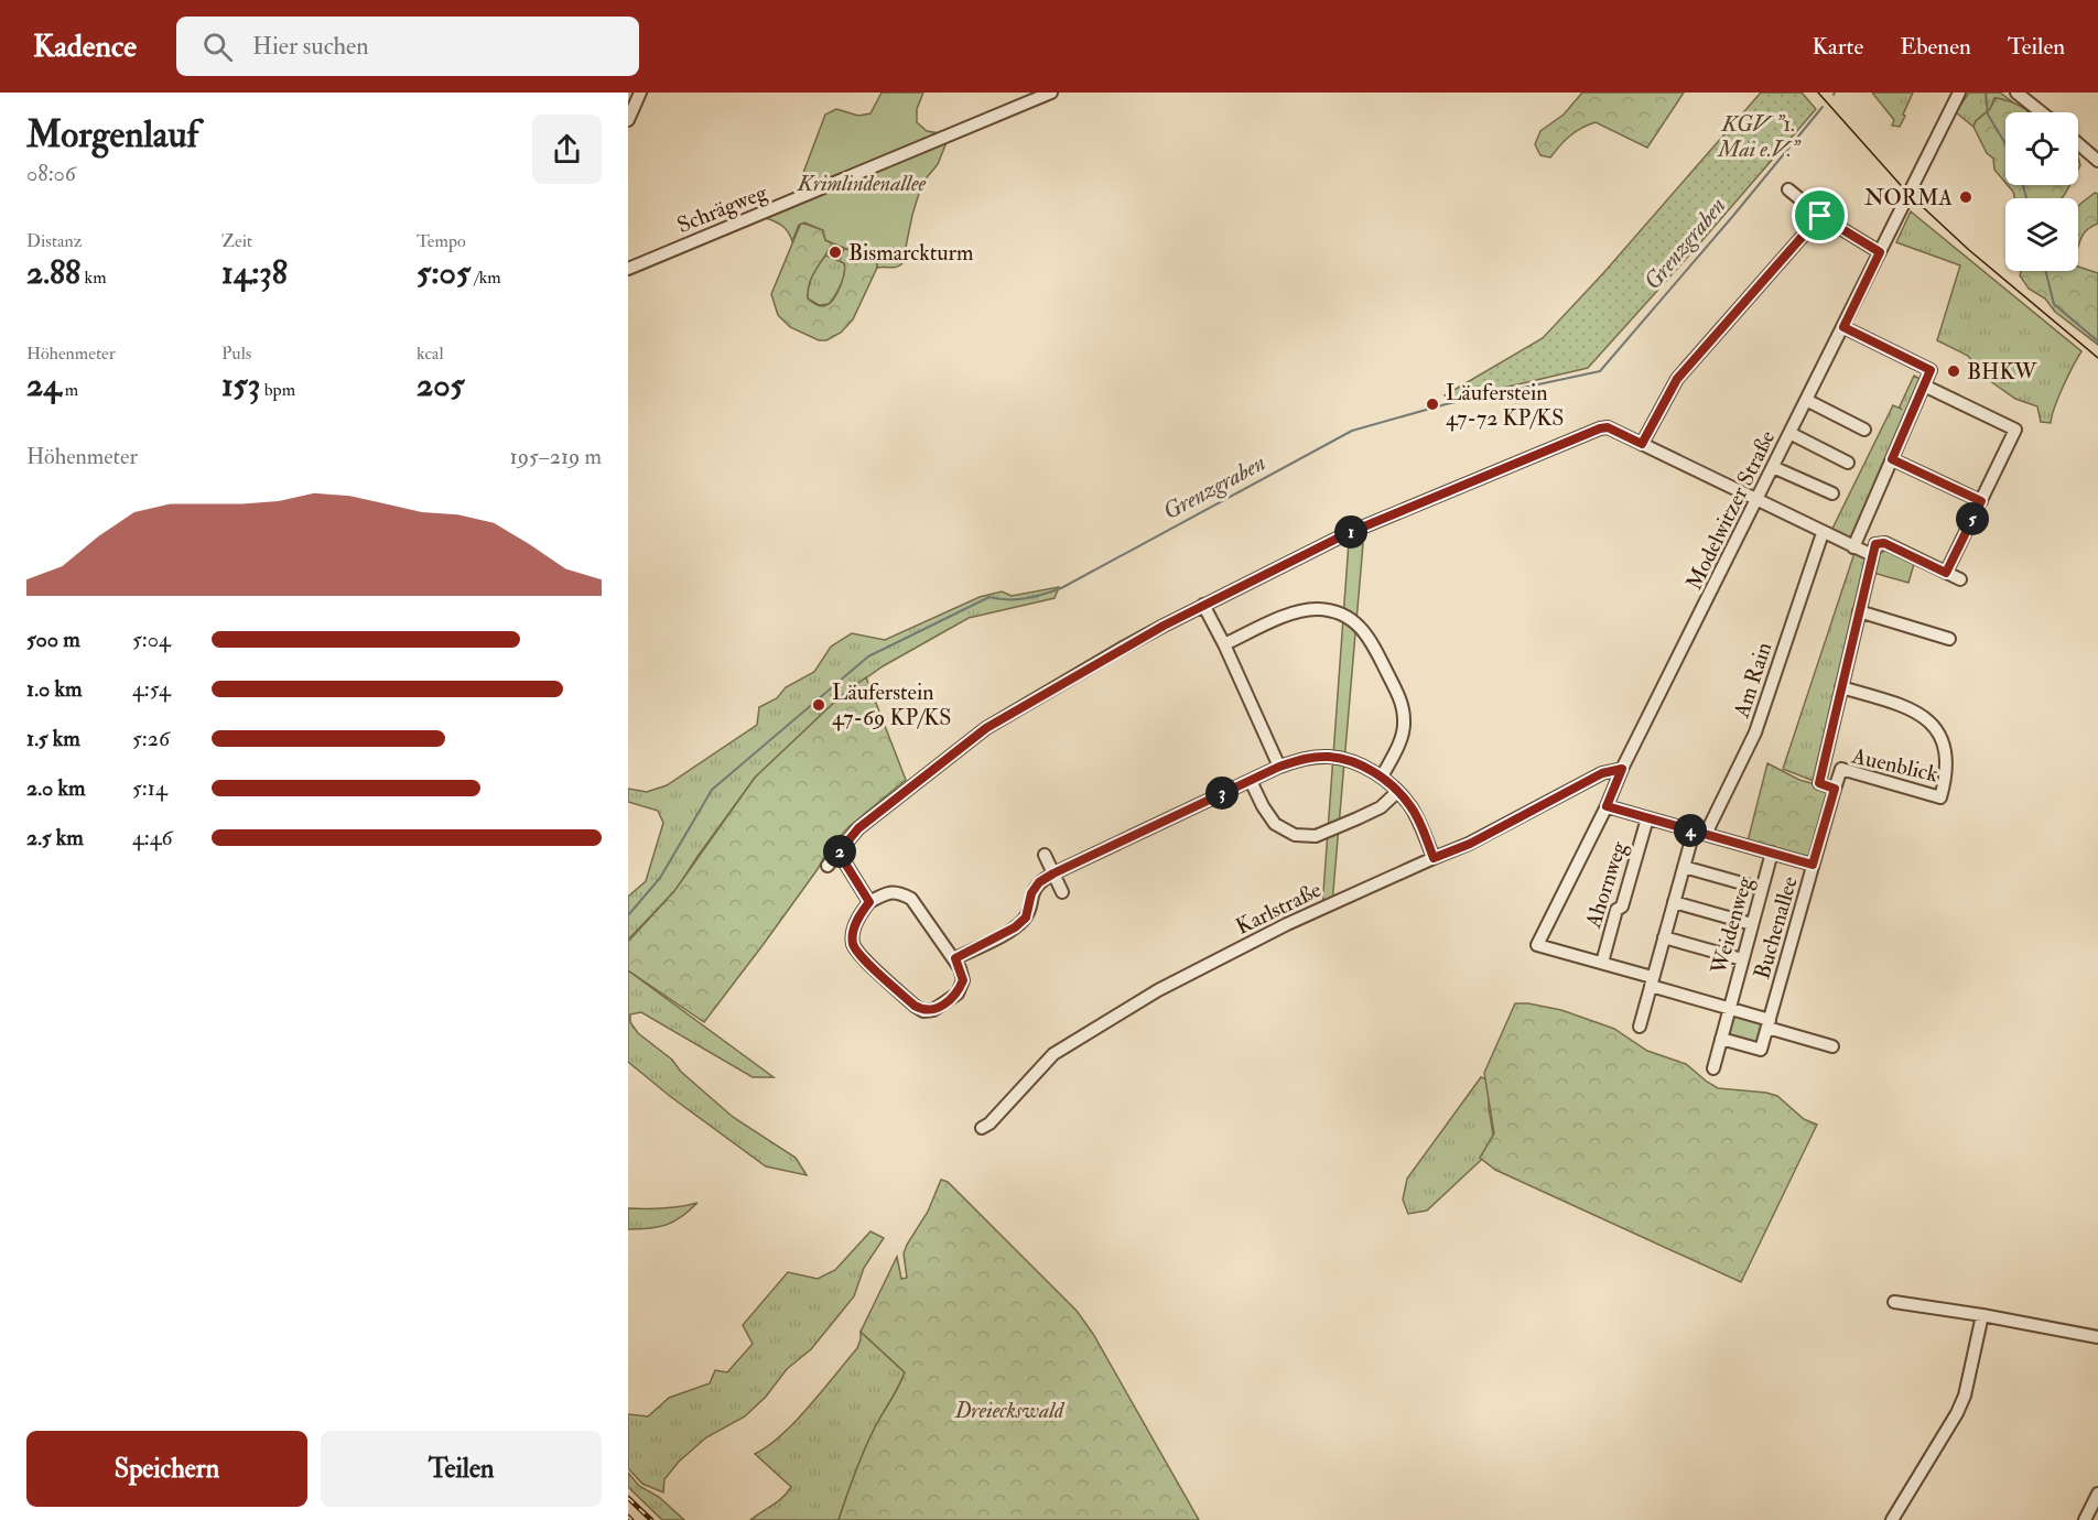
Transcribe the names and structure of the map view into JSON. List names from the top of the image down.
{
  "streets": {
    "street": [
      "Schrägweg",
      "Modelwitzer Straße",
      "Am Rain",
      "Auenblick",
      "Ahornweg",
      "Karlstraße",
      "Weidenweg",
      "Buchenallee"
    ]
  },
  "crossings": [
    ["Modelwitzer Straße", "Ahornweg"],
    ["Modelwitzer Straße", "Karlstraße"],
    ["Modelwitzer Straße", "Weidenweg"],
    ["Am Rain", "Weidenweg"],
    ["Auenblick", "Buchenallee"],
    ["Ahornweg", "Weidenweg"],
    ["Weidenweg", "Buchenallee"]
  ],
  "water": ["Grenzgraben"],
  "parks": ["KGV \"1. Mai e.V.\"", "Krimlindenallee", "Dreieckswald"],
  "places": [
    "NORMA",
    "Bismarckturm",
    "BHKW",
    "Läuferstein 47-72 KP/KS",
    "Läuferstein 47-69 KP/KS"
  ],
  "page": {
    "header": "Kadence",
    "search": "Hier suchen",
    "nav": ["Karte", "Ebenen", "Teilen"],
    "heading": ["Morgenlauf", "08:06"],
    "stats": [
      ["Distanz", "2.88 km"],
      ["Zeit", "14:38"],
      ["Tempo", "5:05 /km"],
      ["Höhenmeter", "24 m"],
      ["Puls", "153 bpm"],
      ["kcal", "205"]
    ],
    "chart": ["Höhenmeter", "195–219 m"],
    "pins": [
      "5",
      "1",
      "3",
      "4",
      "2"
    ],
    "list": [
      {
        "name": "500 m",
        "note": "5:04"
      },
      {
        "name": "1.0 km",
        "note": "4:54"
      },
      {
        "name": "1.5 km",
        "note": "5:26"
      },
      {
        "name": "2.0 km",
        "note": "5:14"
      },
      {
        "name": "2.5 km",
        "note": "4:46"
      }
    ],
    "buttons": ["Speichern", "Teilen"]
  }
}
